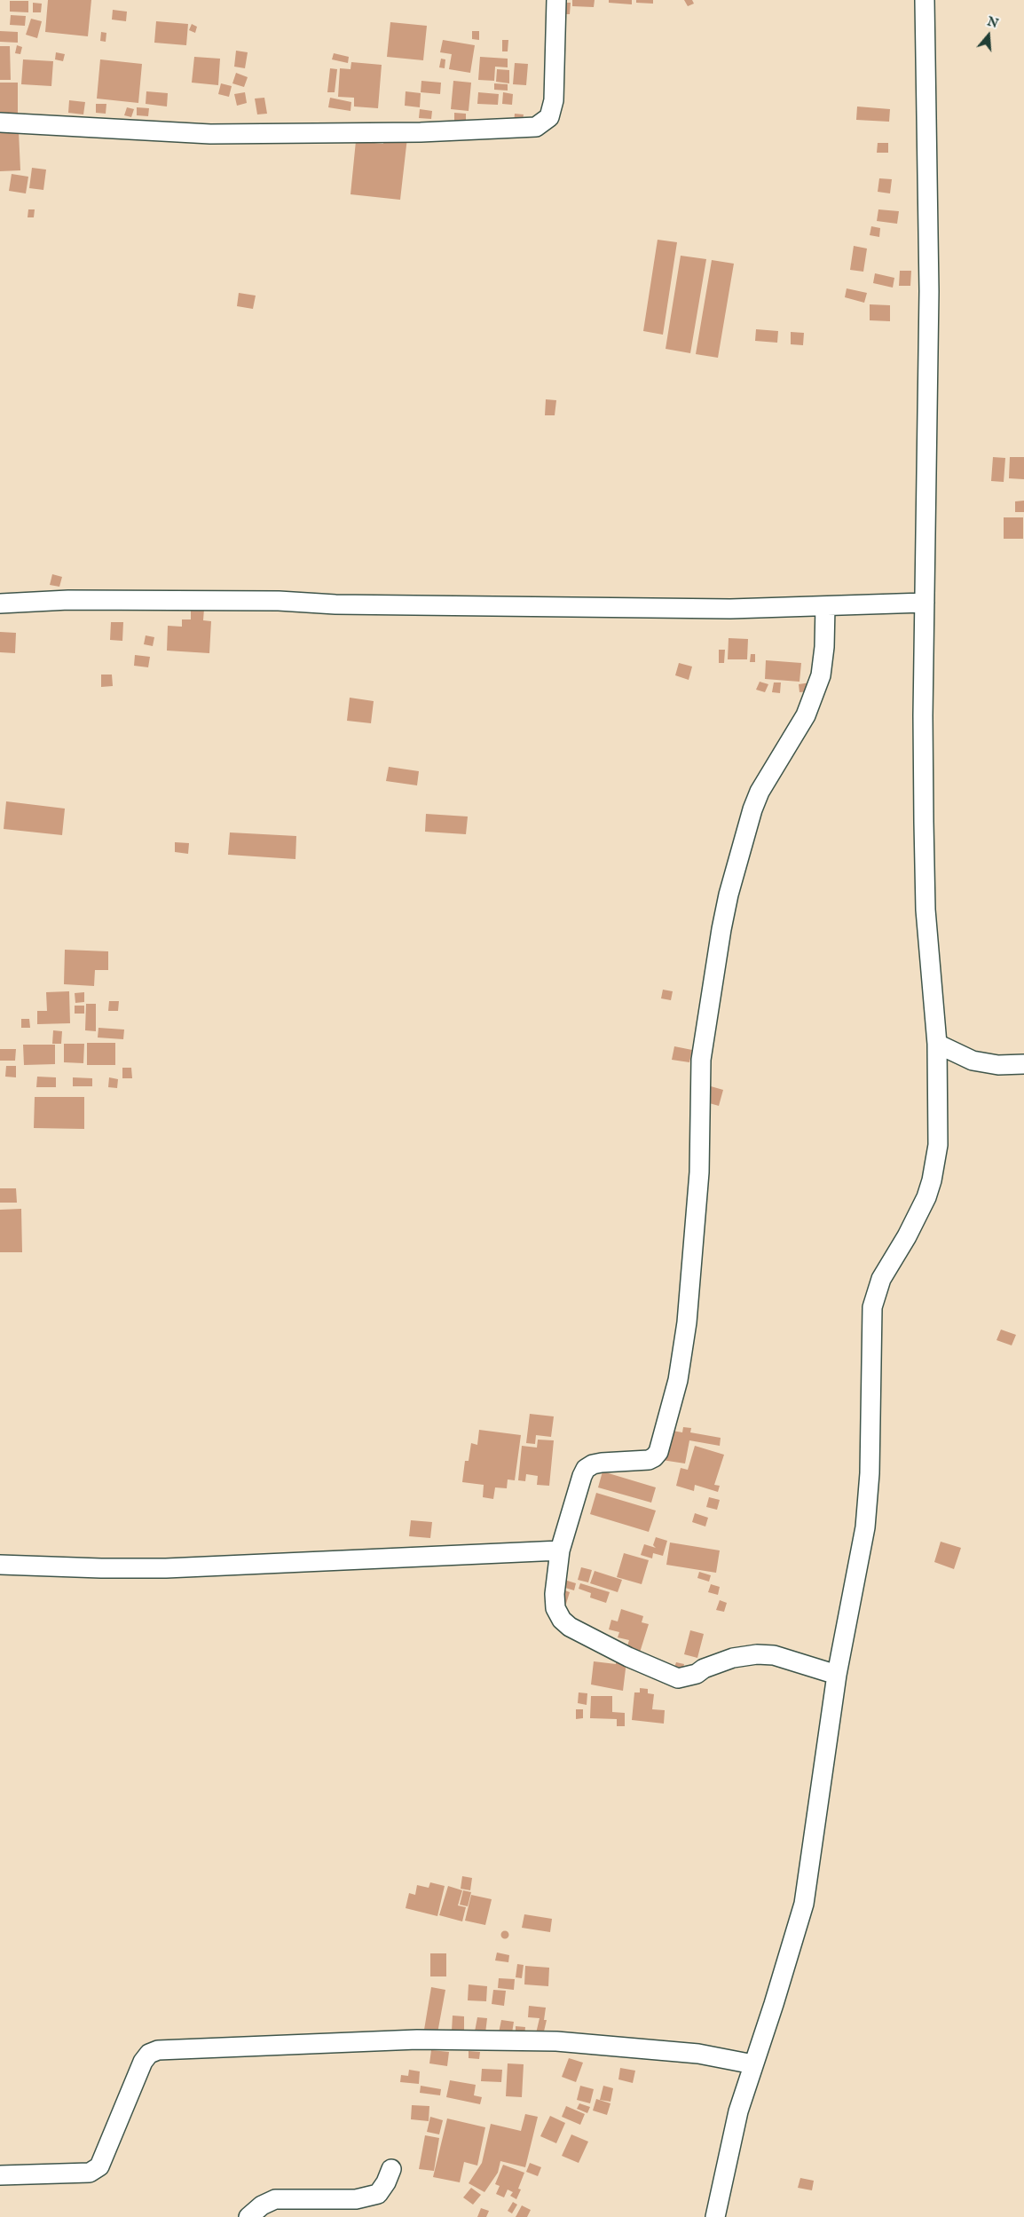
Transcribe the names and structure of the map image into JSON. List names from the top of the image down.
{
  "north": "top"
}
